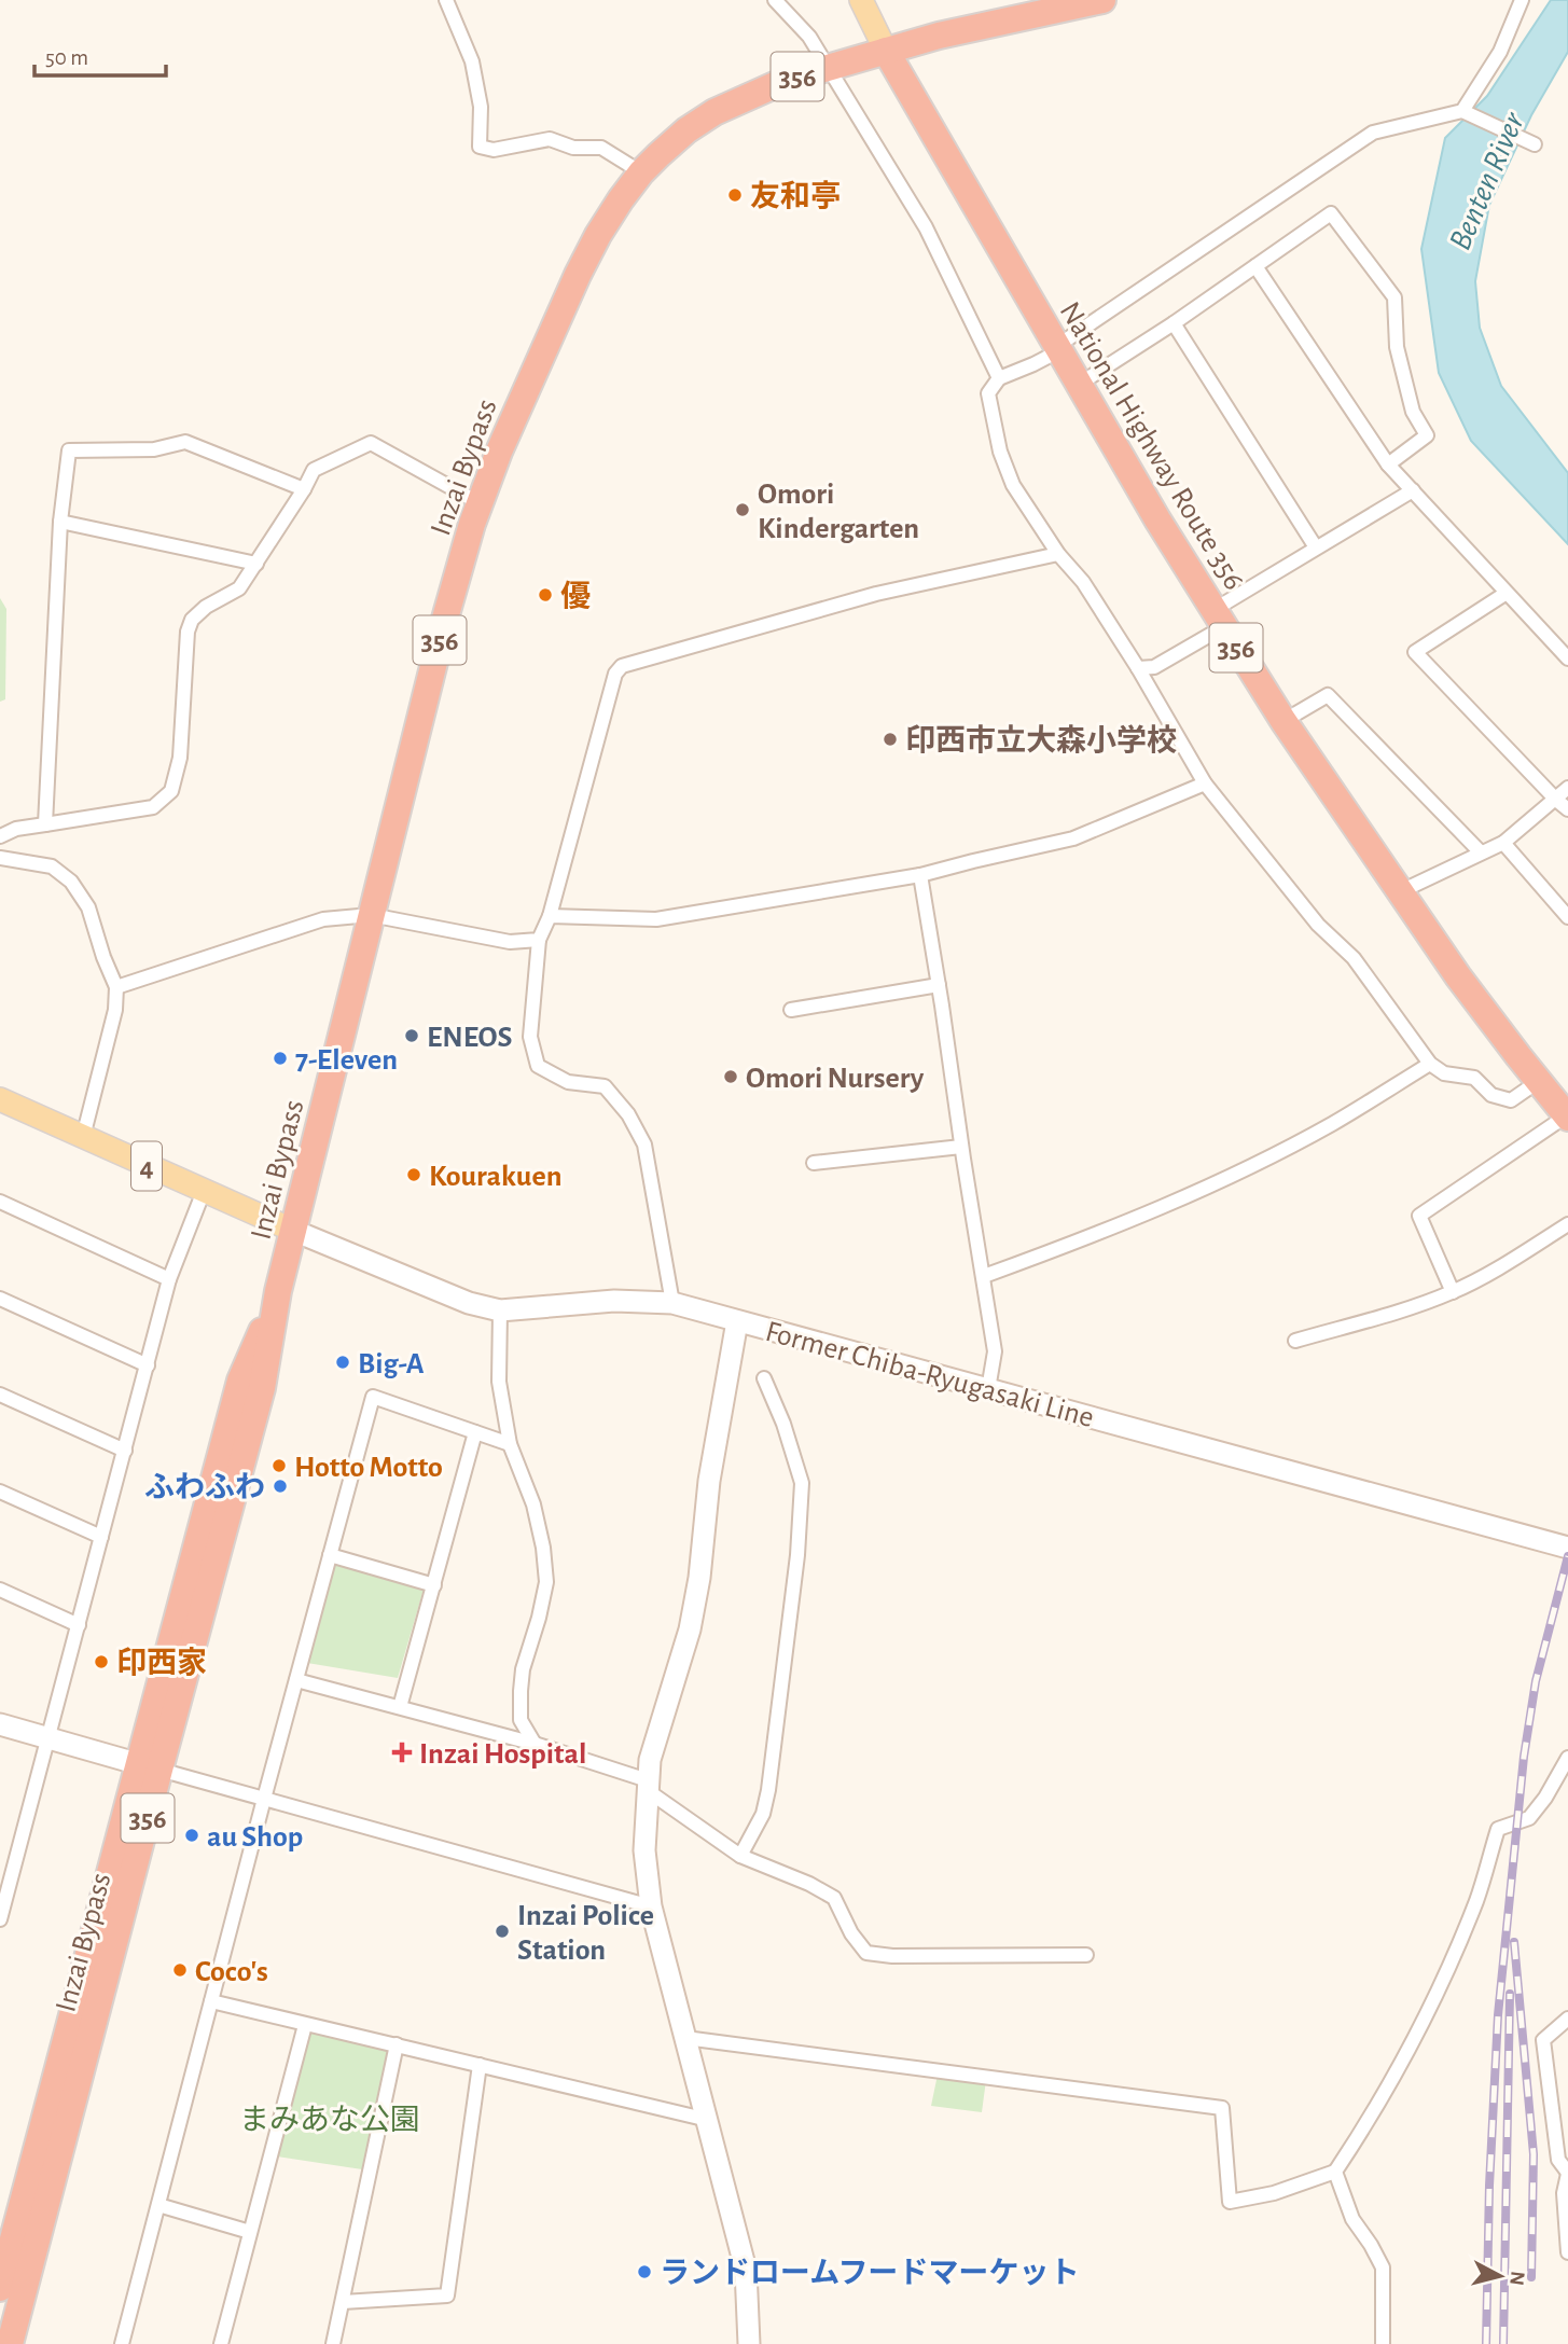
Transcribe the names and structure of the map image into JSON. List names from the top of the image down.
{
  "streets": {
    "highway": ["356", "National Highway Route 356", "Inzai Bypass"],
    "main road": ["4"],
    "street": ["Former Chiba-Ryugasaki Line"]
  },
  "crossings": [
    ["National Highway Route 356", "Inzai Bypass"],
    ["Inzai Bypass", "4"],
    ["Inzai Bypass", "Former Chiba-Ryugasaki Line"],
    ["4", "Former Chiba-Ryugasaki Line"]
  ],
  "water": ["Benten River"],
  "parks": ["まみあな公園"],
  "places": {
    "other": [
      "友和亭",
      "Omori Kindergarten",
      "優",
      "印西市立大森小学校",
      "ENEOS",
      "7-Eleven",
      "Omori Nursery",
      "Kourakuen",
      "Big-A",
      "Hotto Motto",
      "ふわふわ",
      "印西家",
      "au Shop",
      "Inzai Police Station",
      "Coco's",
      "ランドロームフードマーケット"
    ],
    "health": ["Inzai Hospital"]
  },
  "scale_bar": "50 m",
  "north": "right"
}
